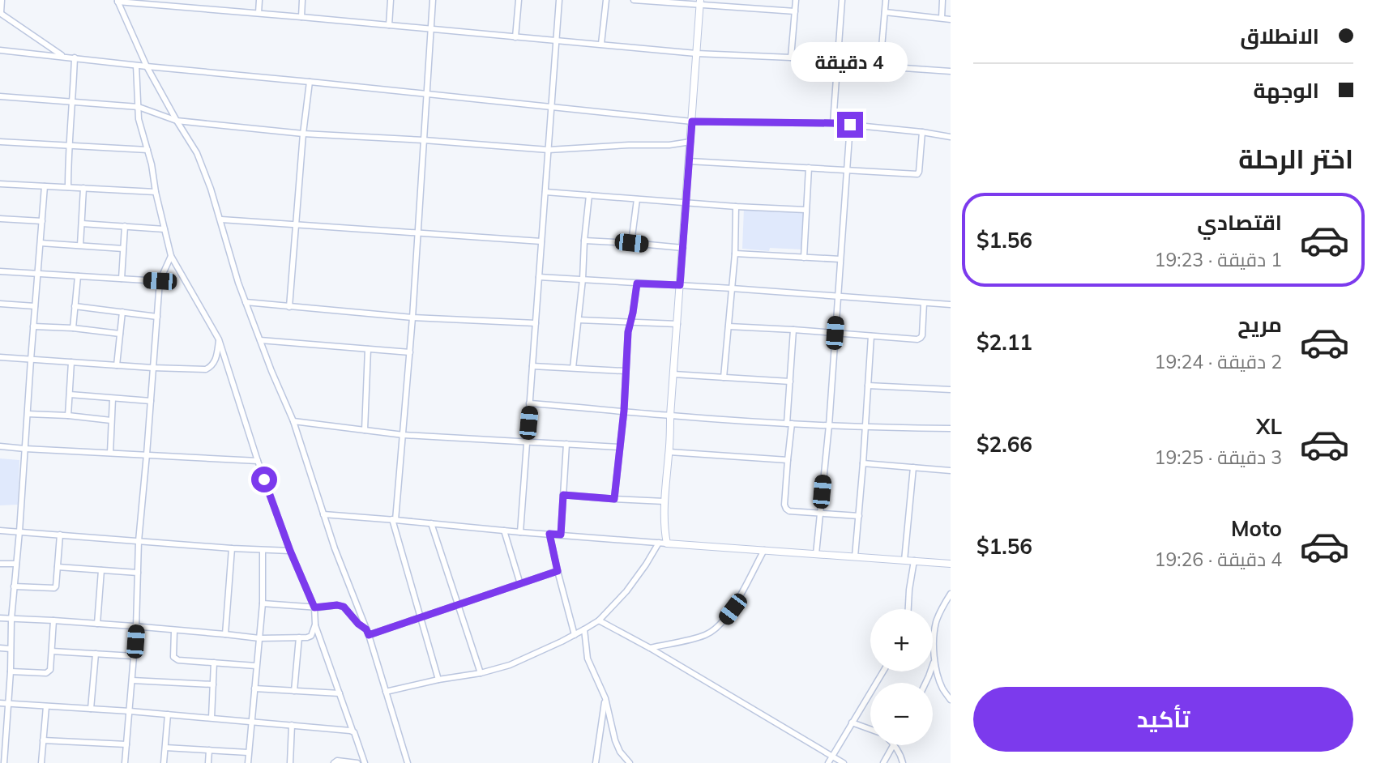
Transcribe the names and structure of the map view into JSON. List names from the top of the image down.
{
  "page": {
    "banner": ["الانطلاق", "الوجهة"],
    "bubble": "4 دقيقة",
    "heading": "اختر الرحلة",
    "list": [
      {
        "name": "اقتصادي",
        "note": "1 دقيقة · 19:23",
        "value": "$1.56"
      },
      {
        "name": "مريح",
        "note": "2 دقيقة · 19:24",
        "value": "$2.11"
      },
      {
        "name": "XL",
        "note": "3 دقيقة · 19:25",
        "value": "$2.66"
      },
      {
        "name": "Moto",
        "note": "4 دقيقة · 19:26",
        "value": "$1.56"
      }
    ],
    "map_buttons": ["+", "−"],
    "buttons": "تأكيد"
  }
}
